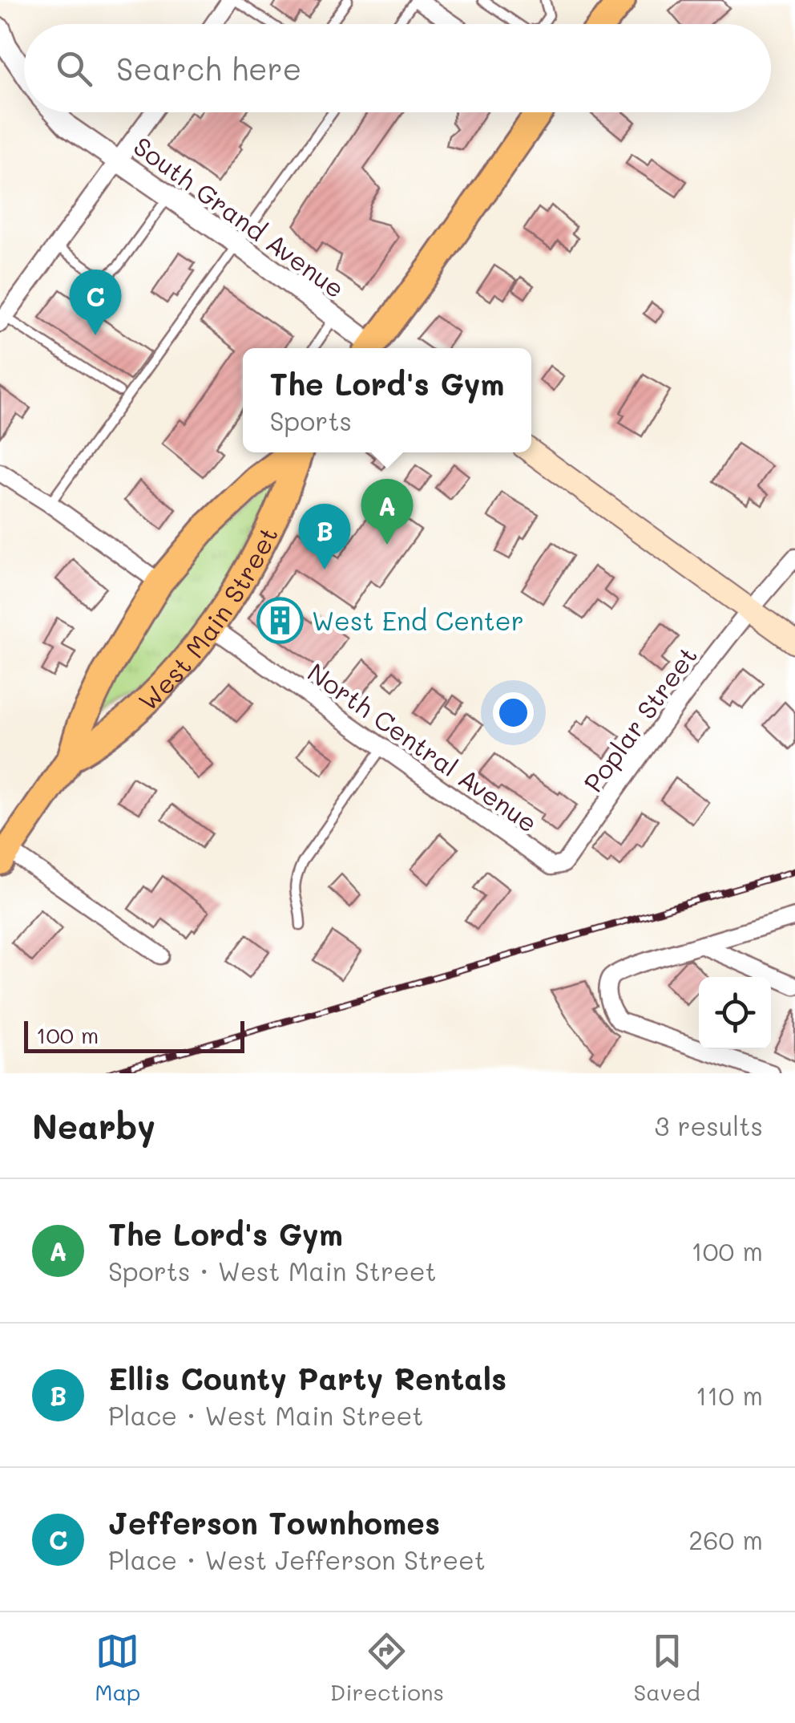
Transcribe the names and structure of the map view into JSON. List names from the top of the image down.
{
  "streets": {
    "main road": ["West Main Street"],
    "street": ["South Grand Avenue", "Poplar Street", "North Central Avenue"]
  },
  "crossings": [
    ["West Main Street", "North Central Avenue"],
    ["Poplar Street", "North Central Avenue"]
  ],
  "places": {
    "building": ["West End Center"]
  },
  "scale_bar": "100 m",
  "page": {
    "search": "Search here",
    "pins": ["C", "A", "B"],
    "popup": ["The Lord's Gym", "Sports"],
    "scale": "100 m",
    "heading": ["Nearby", "3 results"],
    "list": [
      {
        "mark": "A",
        "name": "The Lord's Gym",
        "note": "Sports · West Main Street",
        "value": "100 m"
      },
      {
        "mark": "B",
        "name": "Ellis County Party Rentals",
        "note": "Place · West Main Street",
        "value": "110 m"
      },
      {
        "mark": "C",
        "name": "Jefferson Townhomes",
        "note": "Place · West Jefferson Street",
        "value": "260 m"
      }
    ],
    "nav": ["Map", "Directions", "Saved"]
  }
}
